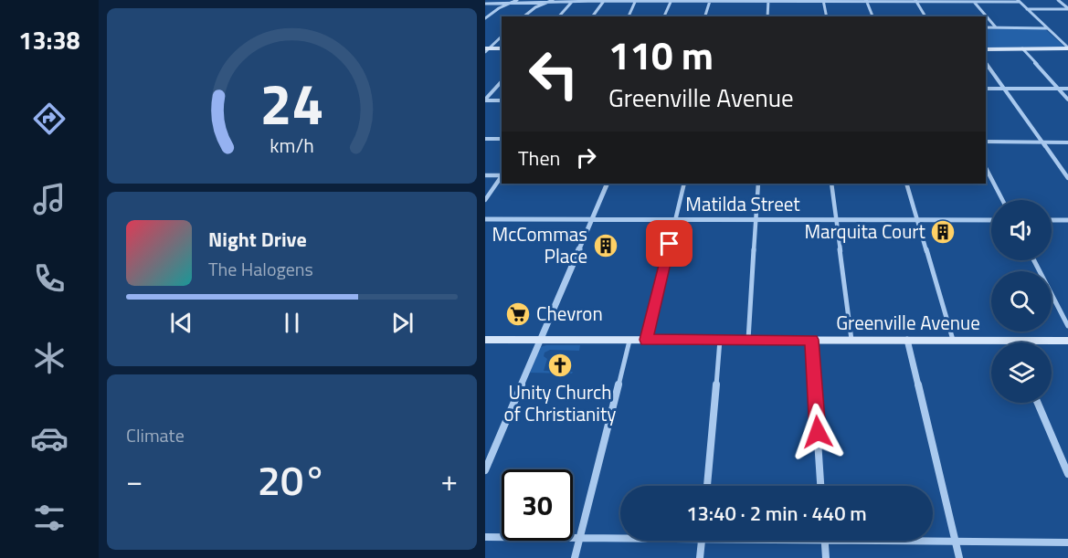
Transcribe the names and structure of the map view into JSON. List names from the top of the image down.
{
  "streets": {
    "main road": ["Greenville Avenue"],
    "street": ["Matilda Street"]
  },
  "places": {
    "building": ["Marquita Court", "McCommas Place"],
    "supermarket": ["Chevron"],
    "church": ["Unity Church of Christianity"]
  },
  "page": {
    "tabs": "13:38",
    "turn": ["110 m", "Greenville Avenue"],
    "then": "Then",
    "song": ["Night Drive", "The Halogens"],
    "tile": "Climate",
    "heat": ["−", "20°", "+"],
    "limit": "30",
    "trip": "13:40 · 2 min · 440 m",
    "gauge": ["24", "km/h"]
  }
}
